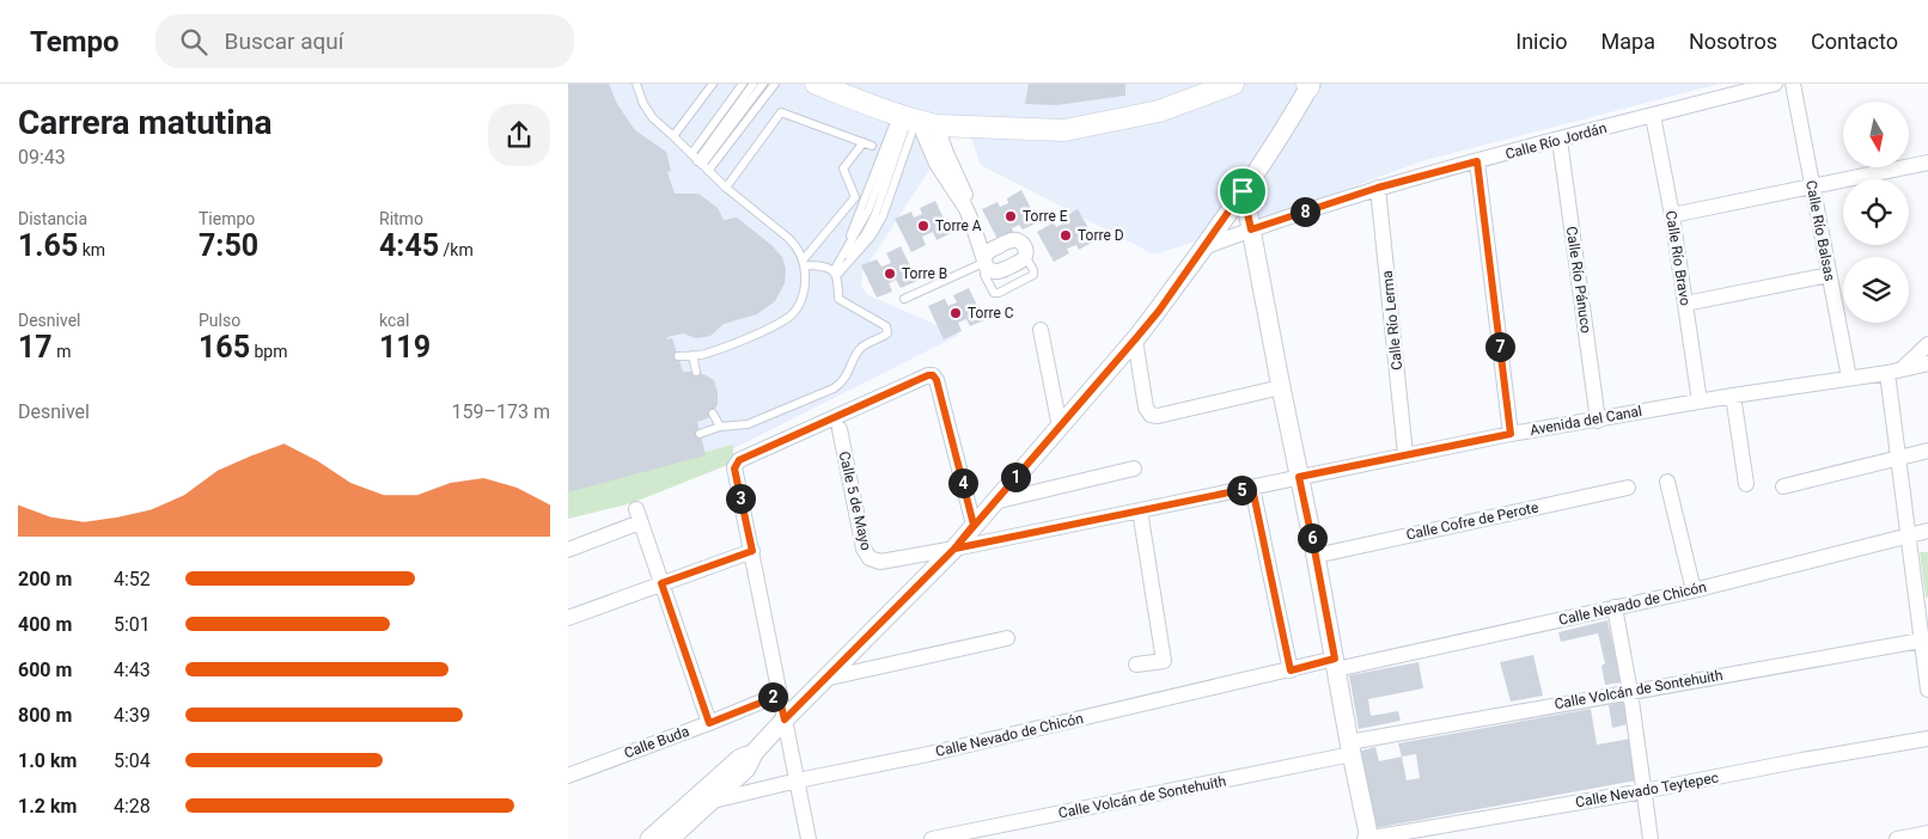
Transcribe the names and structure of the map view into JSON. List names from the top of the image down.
{
  "streets": {
    "street": [
      "Calle Río Jordán",
      "Calle Río Balsas",
      "Calle Río Bravo",
      "Calle Río Pánuco",
      "Calle Río Lerma",
      "Avenida del Canal",
      "Calle 5 de Mayo",
      "Calle Cofre de Perote",
      "Calle Nevado de Chicón",
      "Calle Volcán de Sontehuith",
      "Calle Buda",
      "Calle Nevado Teytepec"
    ]
  },
  "crossings": [
    ["Calle Río Jordán", "Calle Río Bravo"],
    ["Calle Río Jordán", "Calle Río Pánuco"],
    ["Calle Río Jordán", "Calle Río Lerma"],
    ["Calle Río Balsas", "Avenida del Canal"],
    ["Calle Río Bravo", "Avenida del Canal"],
    ["Calle Río Pánuco", "Avenida del Canal"],
    ["Calle Río Lerma", "Avenida del Canal"],
    ["Avenida del Canal", "Calle 5 de Mayo"]
  ],
  "places": [
    "Torre E",
    "Torre A",
    "Torre D",
    "Torre B",
    "Torre C"
  ],
  "north": "bottom",
  "page": {
    "header": "Tempo",
    "search": "Buscar aquí",
    "nav": [
      "Inicio",
      "Mapa",
      "Nosotros",
      "Contacto"
    ],
    "heading": ["Carrera matutina", "09:43"],
    "stats": [
      ["Distancia", "1.65 km"],
      ["Tiempo", "7:50"],
      ["Ritmo", "4:45 /km"],
      ["Desnivel", "17 m"],
      ["Pulso", "165 bpm"],
      ["kcal", "119"]
    ],
    "pins": [
      "8",
      "7",
      "1",
      "4",
      "5",
      "3",
      "6",
      "2"
    ],
    "chart": ["Desnivel", "159–173 m"],
    "list": [
      {
        "name": "200 m",
        "note": "4:52"
      },
      {
        "name": "400 m",
        "note": "5:01"
      },
      {
        "name": "600 m",
        "note": "4:43"
      },
      {
        "name": "800 m",
        "note": "4:39"
      },
      {
        "name": "1.0 km",
        "note": "5:04"
      },
      {
        "name": "1.2 km",
        "note": "4:28"
      }
    ]
  }
}
